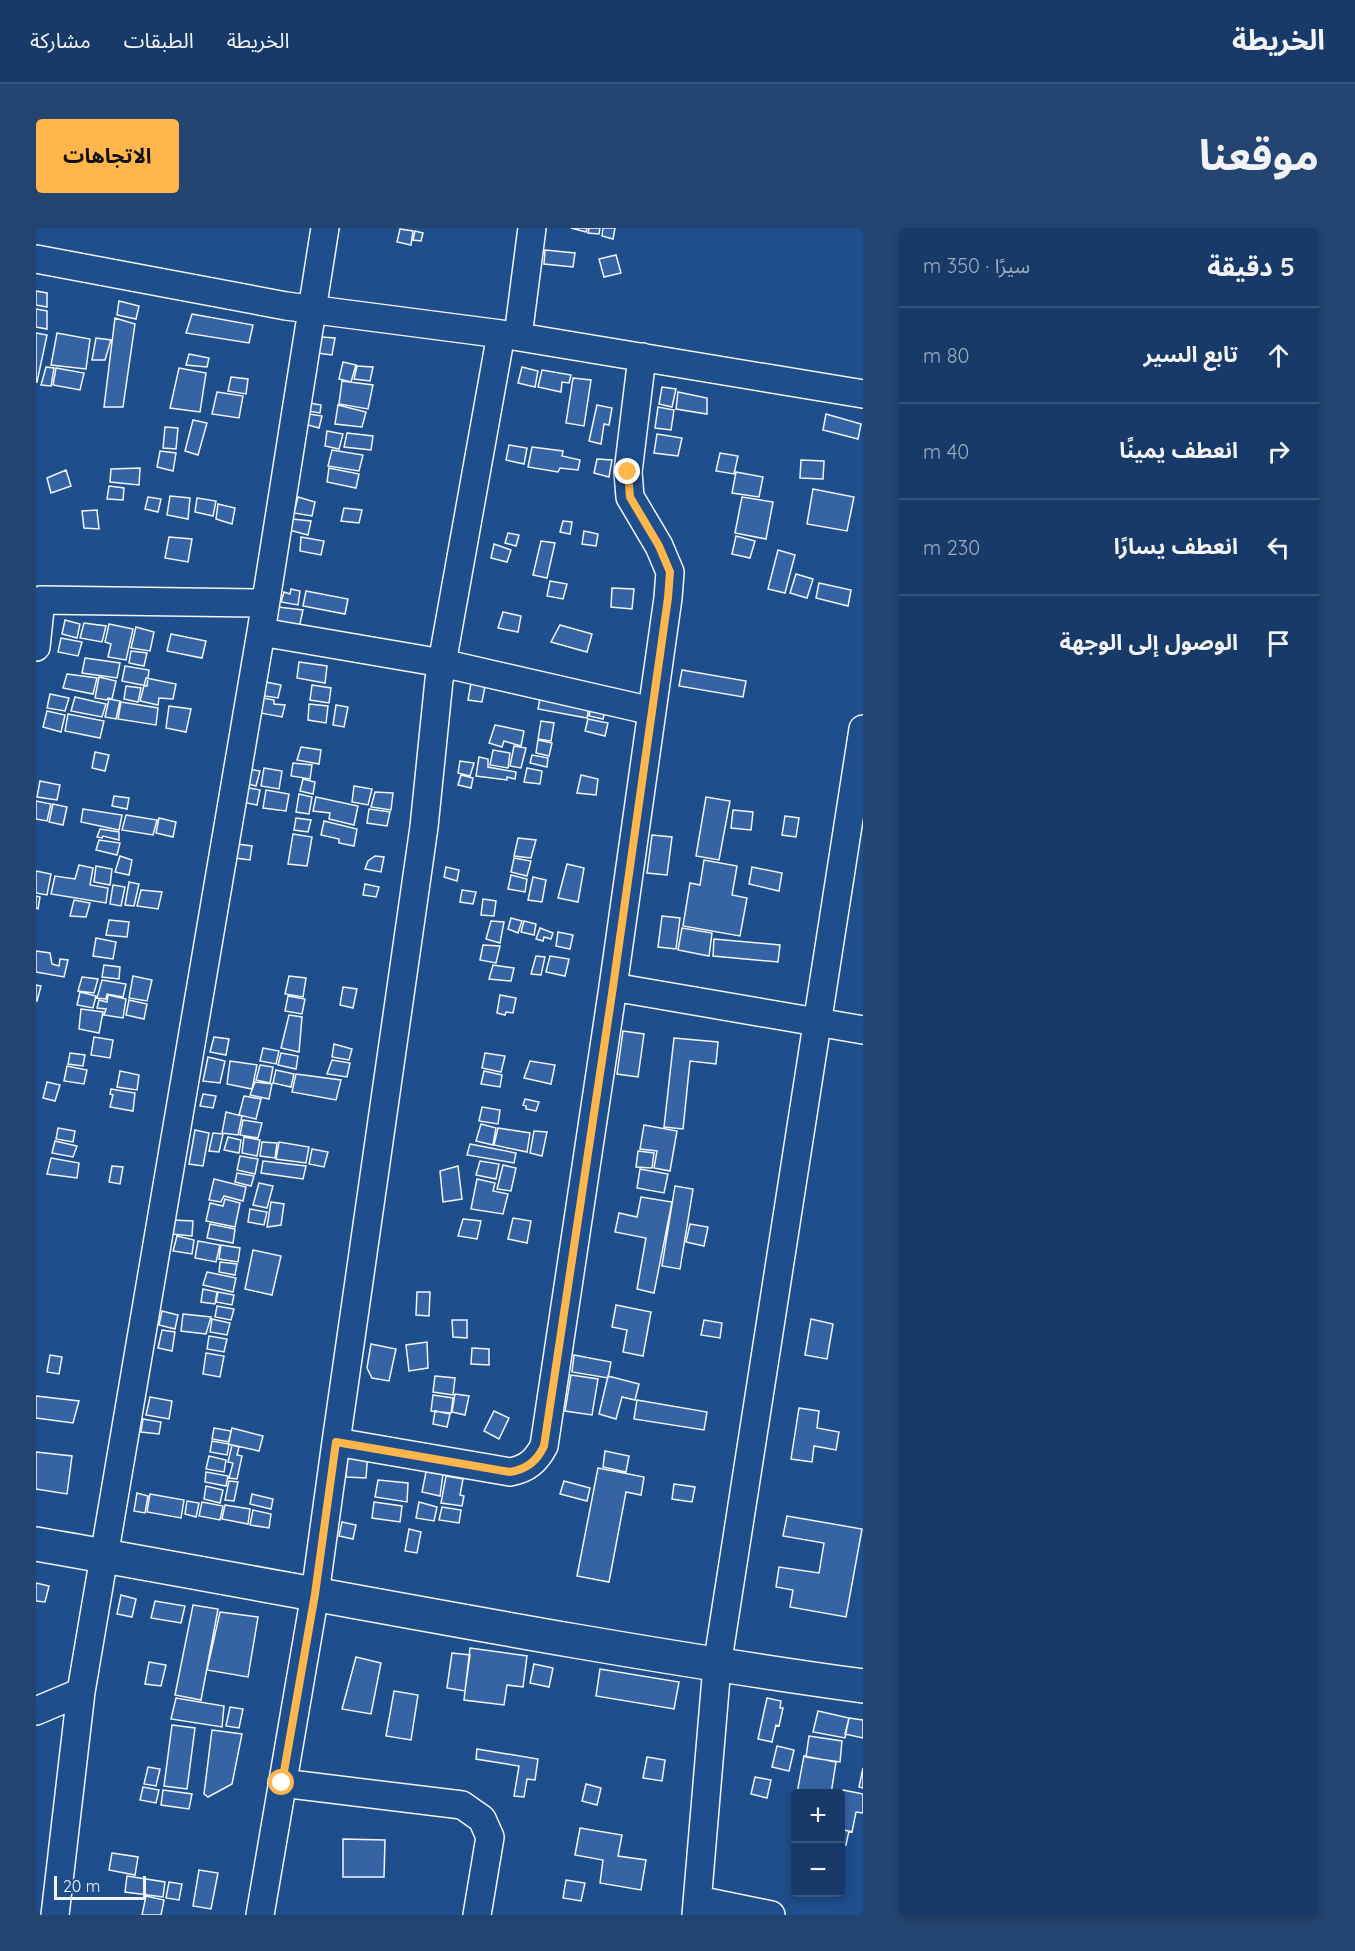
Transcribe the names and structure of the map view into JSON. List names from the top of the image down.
{
  "scale_bar": "20 m",
  "page": {
    "header": "الخريطة",
    "nav": ["الخريطة", "الطبقات", "مشاركة"],
    "title": "موقعنا",
    "buttons": "الاتجاهات",
    "heading": ["5 دقيقة", "سيرًا · 350 m"],
    "list": [
      ["تابع السير", "80 m"],
      ["انعطف يمينًا", "40 m"],
      ["انعطف يسارًا", "230 m"],
      "الوصول إلى الوجهة"
    ],
    "map_buttons": ["+", "−"],
    "scale": "20 m"
  }
}
